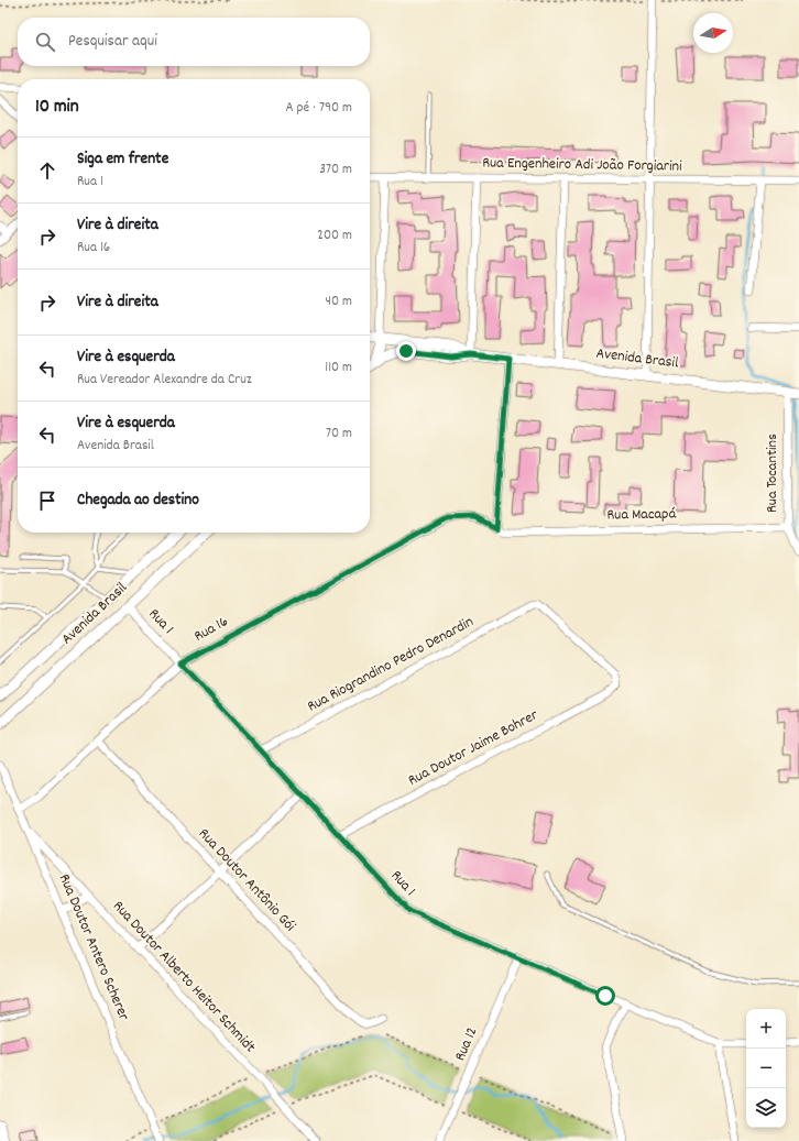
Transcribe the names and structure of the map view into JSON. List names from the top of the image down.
{
  "streets": {
    "street": [
      "Rua Engenheiro Adi João Forgiarini",
      "Avenida Brasil",
      "Rua Tocantins",
      "Rua Macapá",
      "Rua 1",
      "Rua 16",
      "Rua Riograndino Pedro Denardin",
      "Rua Doutor Jaime Bohrer",
      "Rua Doutor Antônio Gói",
      "Rua Doutor Antero Scherer",
      "Rua Doutor Alberto Heitor Schmidt",
      "Rua 12"
    ]
  },
  "crossings": [
    ["Avenida Brasil", "Rua Tocantins"],
    ["Avenida Brasil", "Rua 1"],
    ["Rua Tocantins", "Rua Macapá"],
    ["Rua Macapá", "Rua 16"],
    ["Rua 1", "Rua 16"],
    ["Rua 1", "Rua Riograndino Pedro Denardin"],
    ["Rua 1", "Rua Doutor Jaime Bohrer"],
    ["Rua 1", "Rua 12"],
    ["Rua 16", "Rua Doutor Antônio Gói"],
    ["Rua 16", "Rua Doutor Antero Scherer"],
    ["Rua Riograndino Pedro Denardin", "Rua Doutor Jaime Bohrer"],
    ["Rua Doutor Antero Scherer", "Rua Doutor Alberto Heitor Schmidt"]
  ],
  "north": "right",
  "page": {
    "search": "Pesquisar aqui",
    "heading": ["10 min", "A pé · 790 m"],
    "list": [
      ["Siga em frente", "Rua 1", "370 m"],
      ["Vire à direita", "Rua 16", "200 m"],
      ["Vire à direita", "40 m"],
      ["Vire à esquerda", "Rua Vereador Alexandre da Cruz", "110 m"],
      ["Vire à esquerda", "Avenida Brasil", "70 m"],
      "Chegada ao destino"
    ],
    "map_buttons": ["+", "−"]
  }
}
